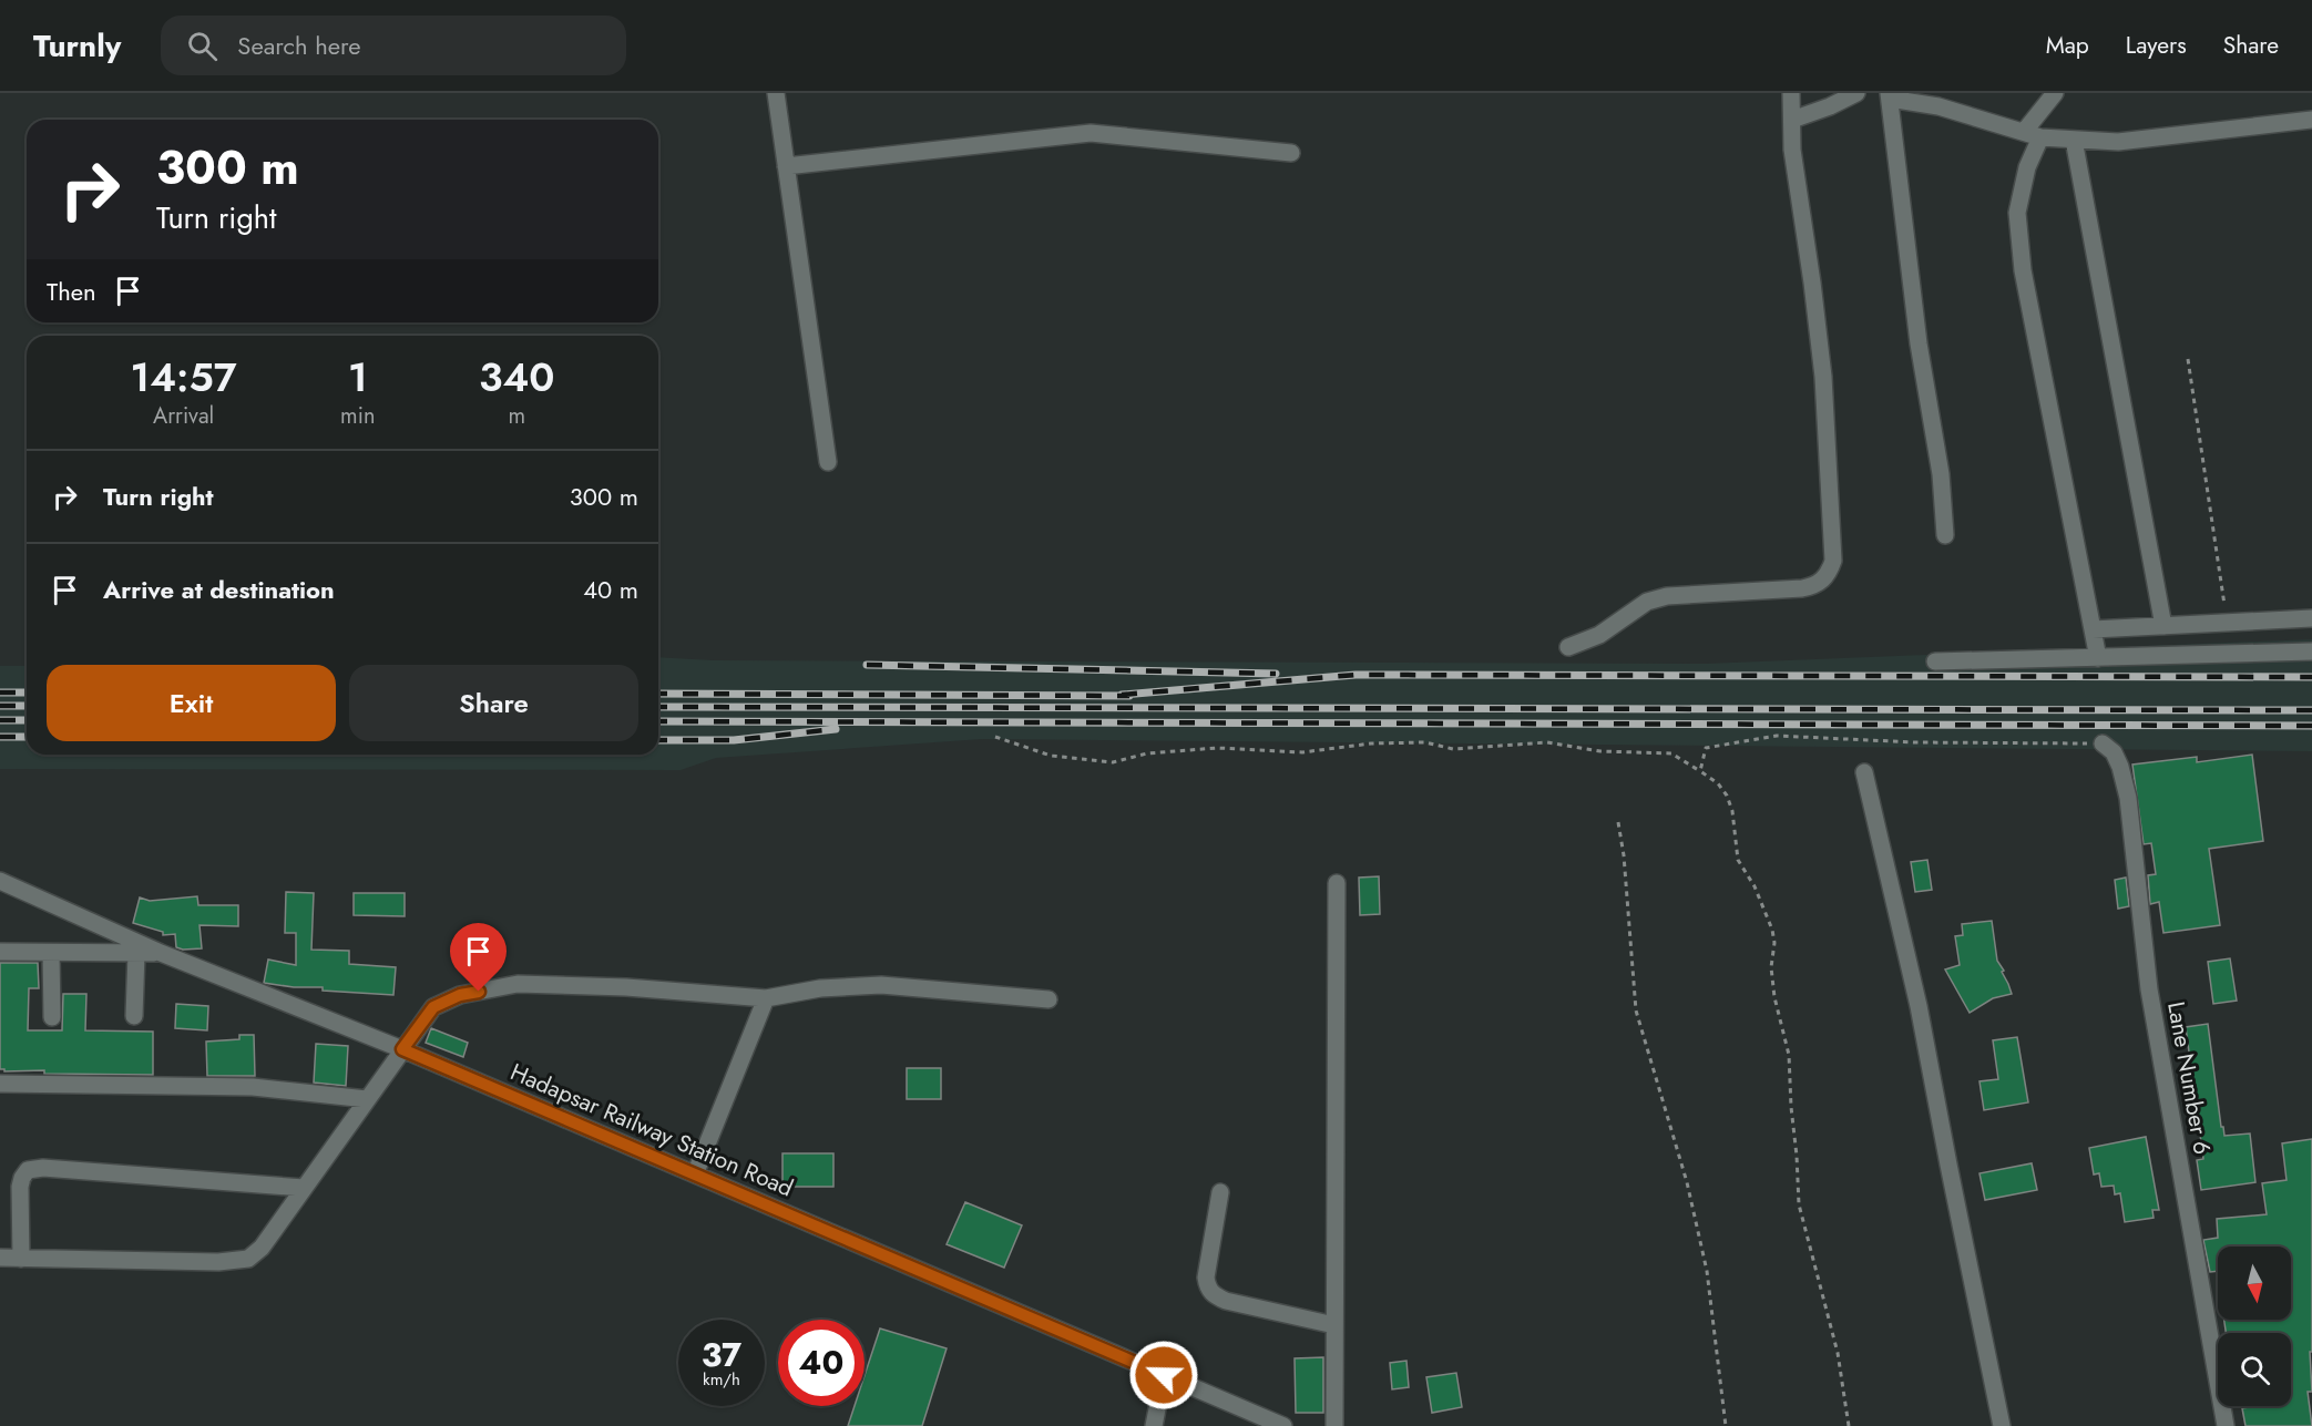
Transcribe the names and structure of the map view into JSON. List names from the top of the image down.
{
  "streets": {
    "street": ["Lane Number 6", "Hadapsar Railway Station Road"]
  },
  "north": "bottom",
  "page": {
    "header": "Turnly",
    "search": "Search here",
    "nav": ["Map", "Layers", "Share"],
    "turn": ["300 m", "Turn right"],
    "then": "Then",
    "eta": [
      "14:57",
      "Arrival",
      "1",
      "min",
      "340",
      "m"
    ],
    "list": [
      {
        "name": "Turn right",
        "value": "300 m"
      },
      {
        "name": "Arrive at destination",
        "value": "40 m"
      }
    ],
    "buttons": ["Exit", "Share"],
    "speed": "37 km/h",
    "limit": "40"
  }
}
